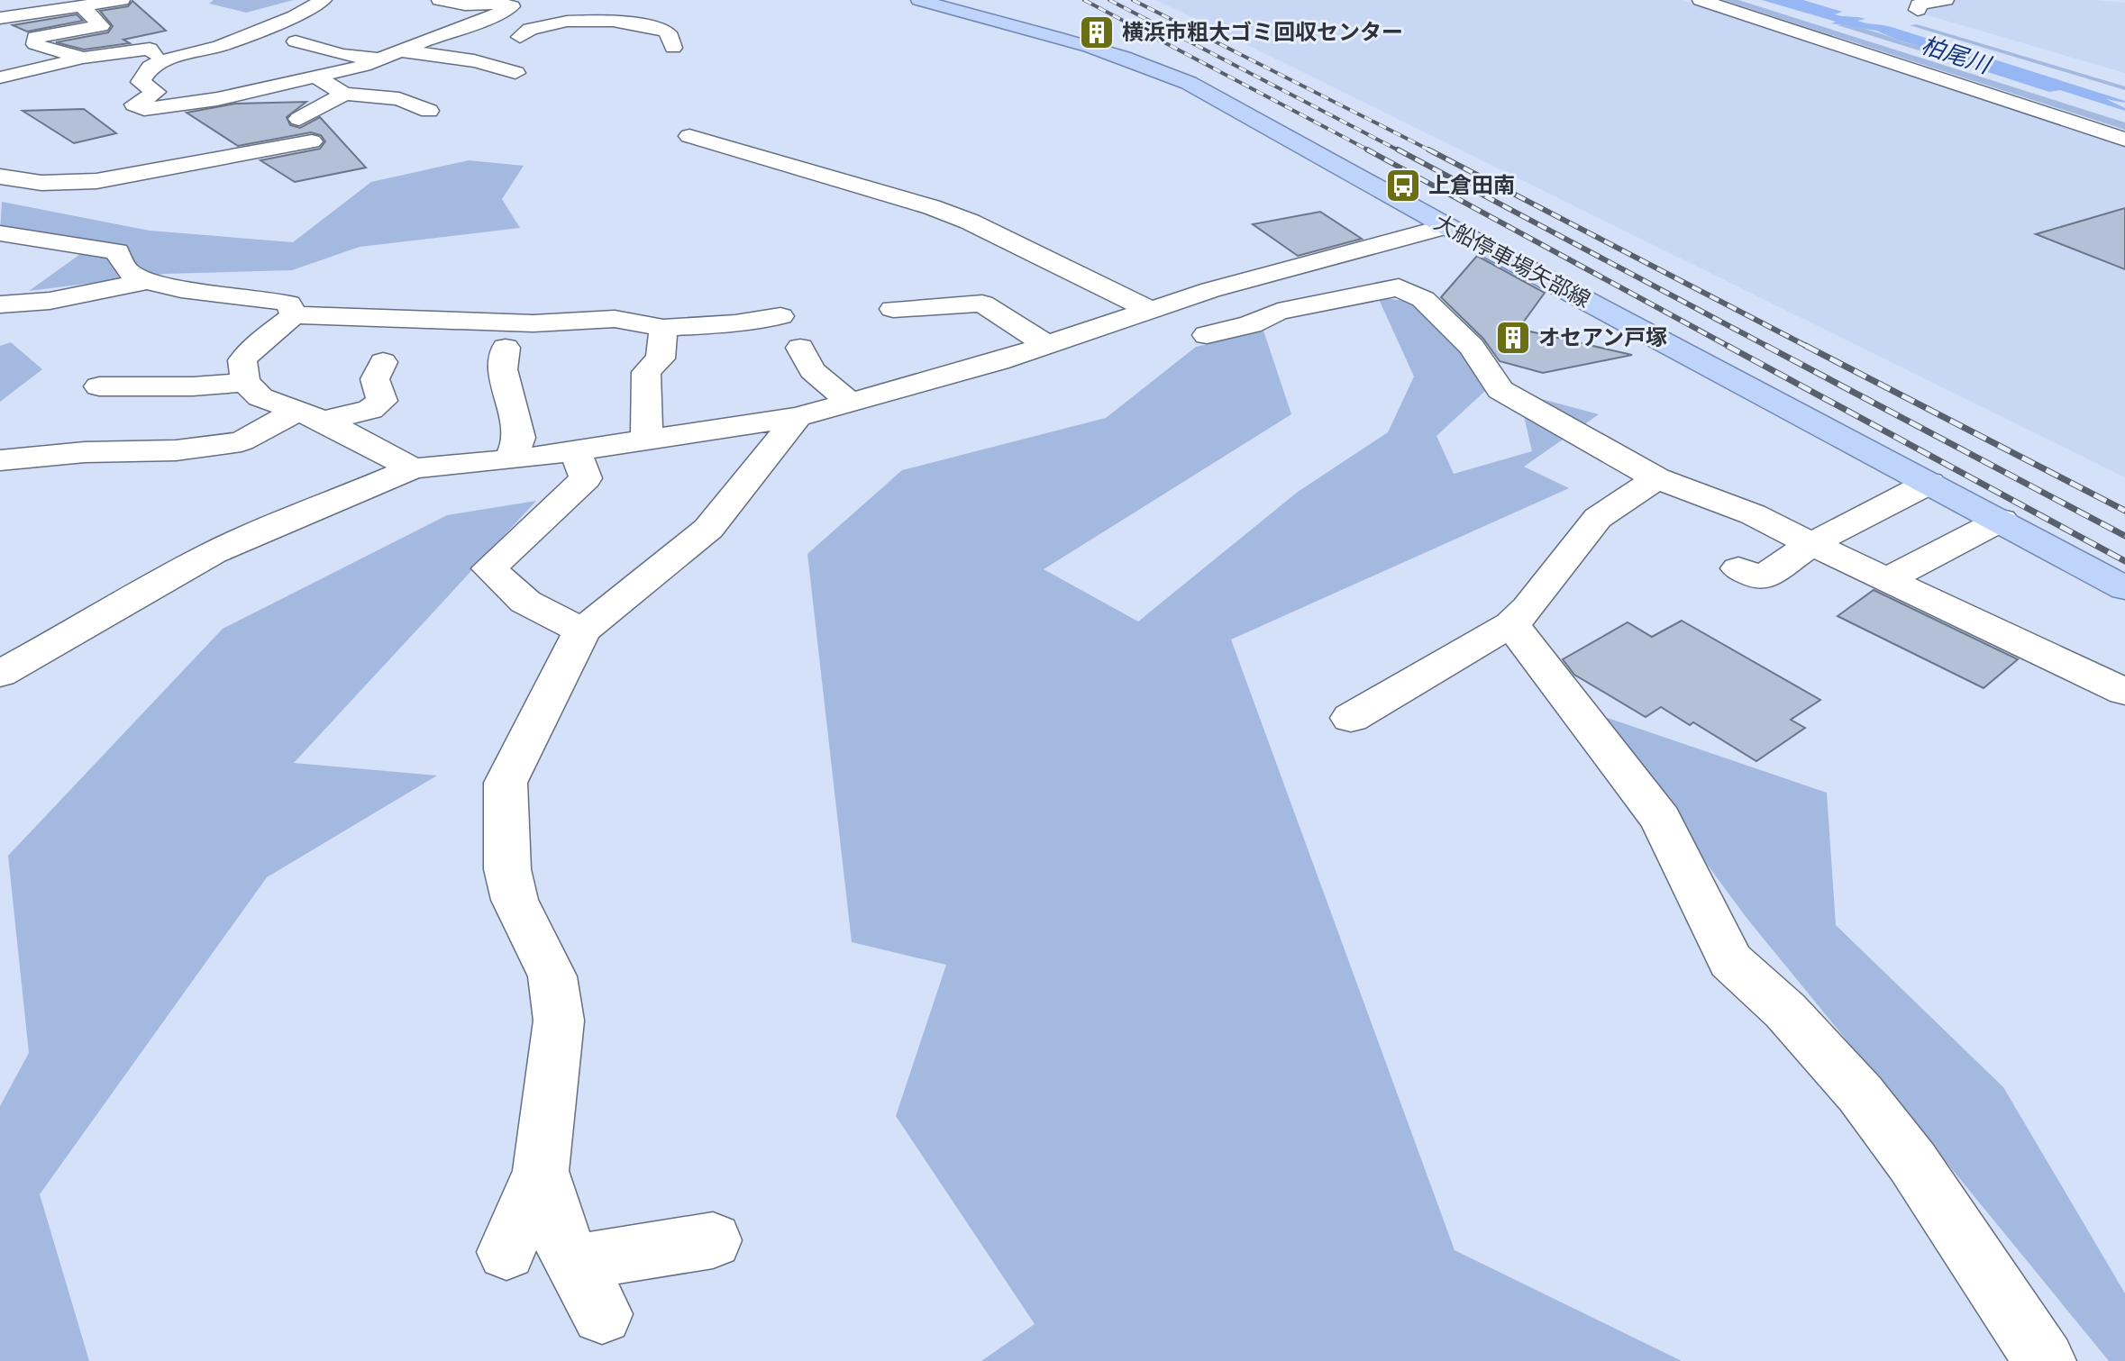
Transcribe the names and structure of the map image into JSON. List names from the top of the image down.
{
  "streets": {
    "main road": ["大船停車場矢部線"]
  },
  "water": ["柏尾川"],
  "places": {
    "building": ["横浜市粗大ゴミ回収センター", "オセアン戸塚"],
    "bus stop": ["上倉田南"]
  }
}
